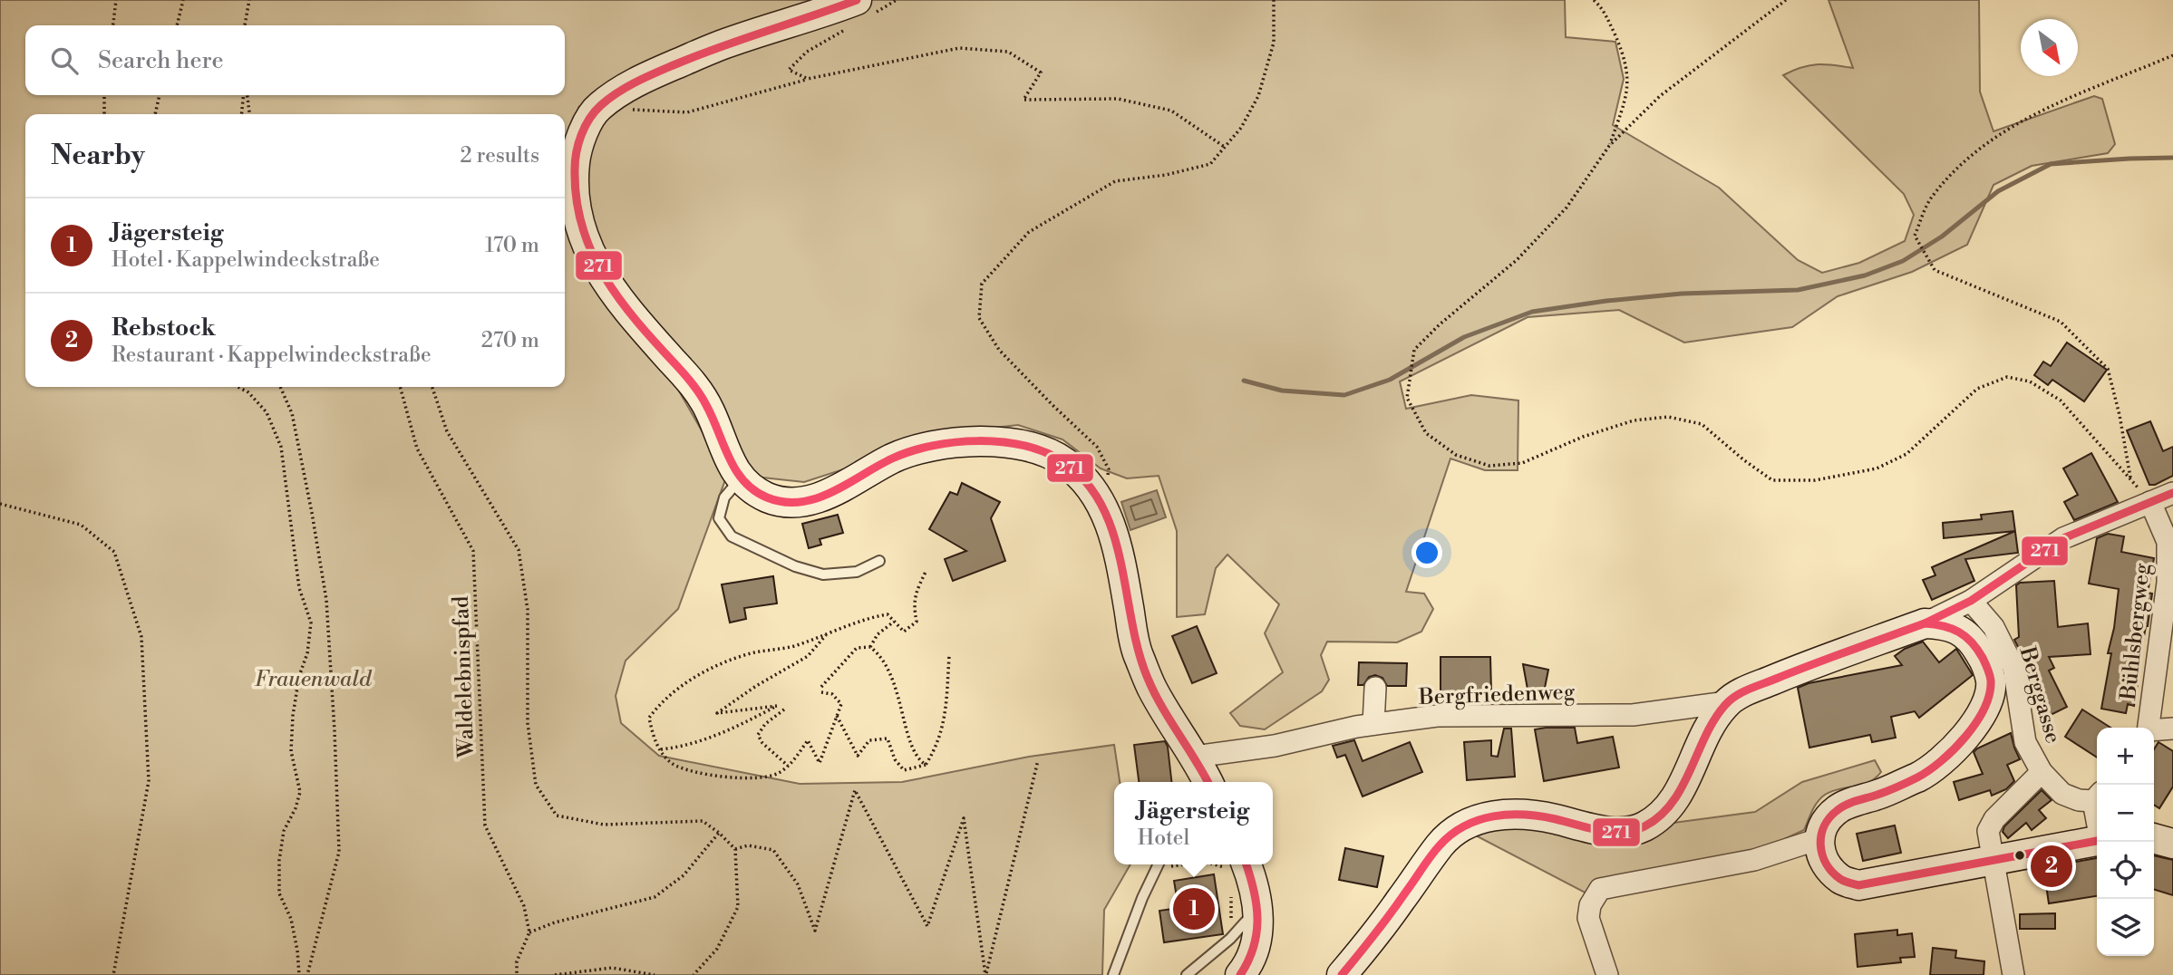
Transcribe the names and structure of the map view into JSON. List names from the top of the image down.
{
  "streets": {
    "street": ["Bühlsbergweg", "Bergfriedenweg", "Berggasse"],
    "path": ["Waldelebnispfad"]
  },
  "parks": ["Frauenwald"],
  "lines": ["transit line 271"],
  "north": "bottom right",
  "page": {
    "search": "Search here",
    "heading": ["Nearby", "2 results"],
    "list": [
      {
        "mark": "1",
        "name": "Jägersteig",
        "note": "Hotel · Kappelwindeckstraße",
        "value": "170 m"
      },
      {
        "mark": "2",
        "name": "Rebstock",
        "note": "Restaurant · Kappelwindeckstraße",
        "value": "270 m"
      }
    ],
    "map_buttons": ["+", "−"],
    "popup": ["Jägersteig", "Hotel"],
    "pins": ["2", "1"]
  }
}
